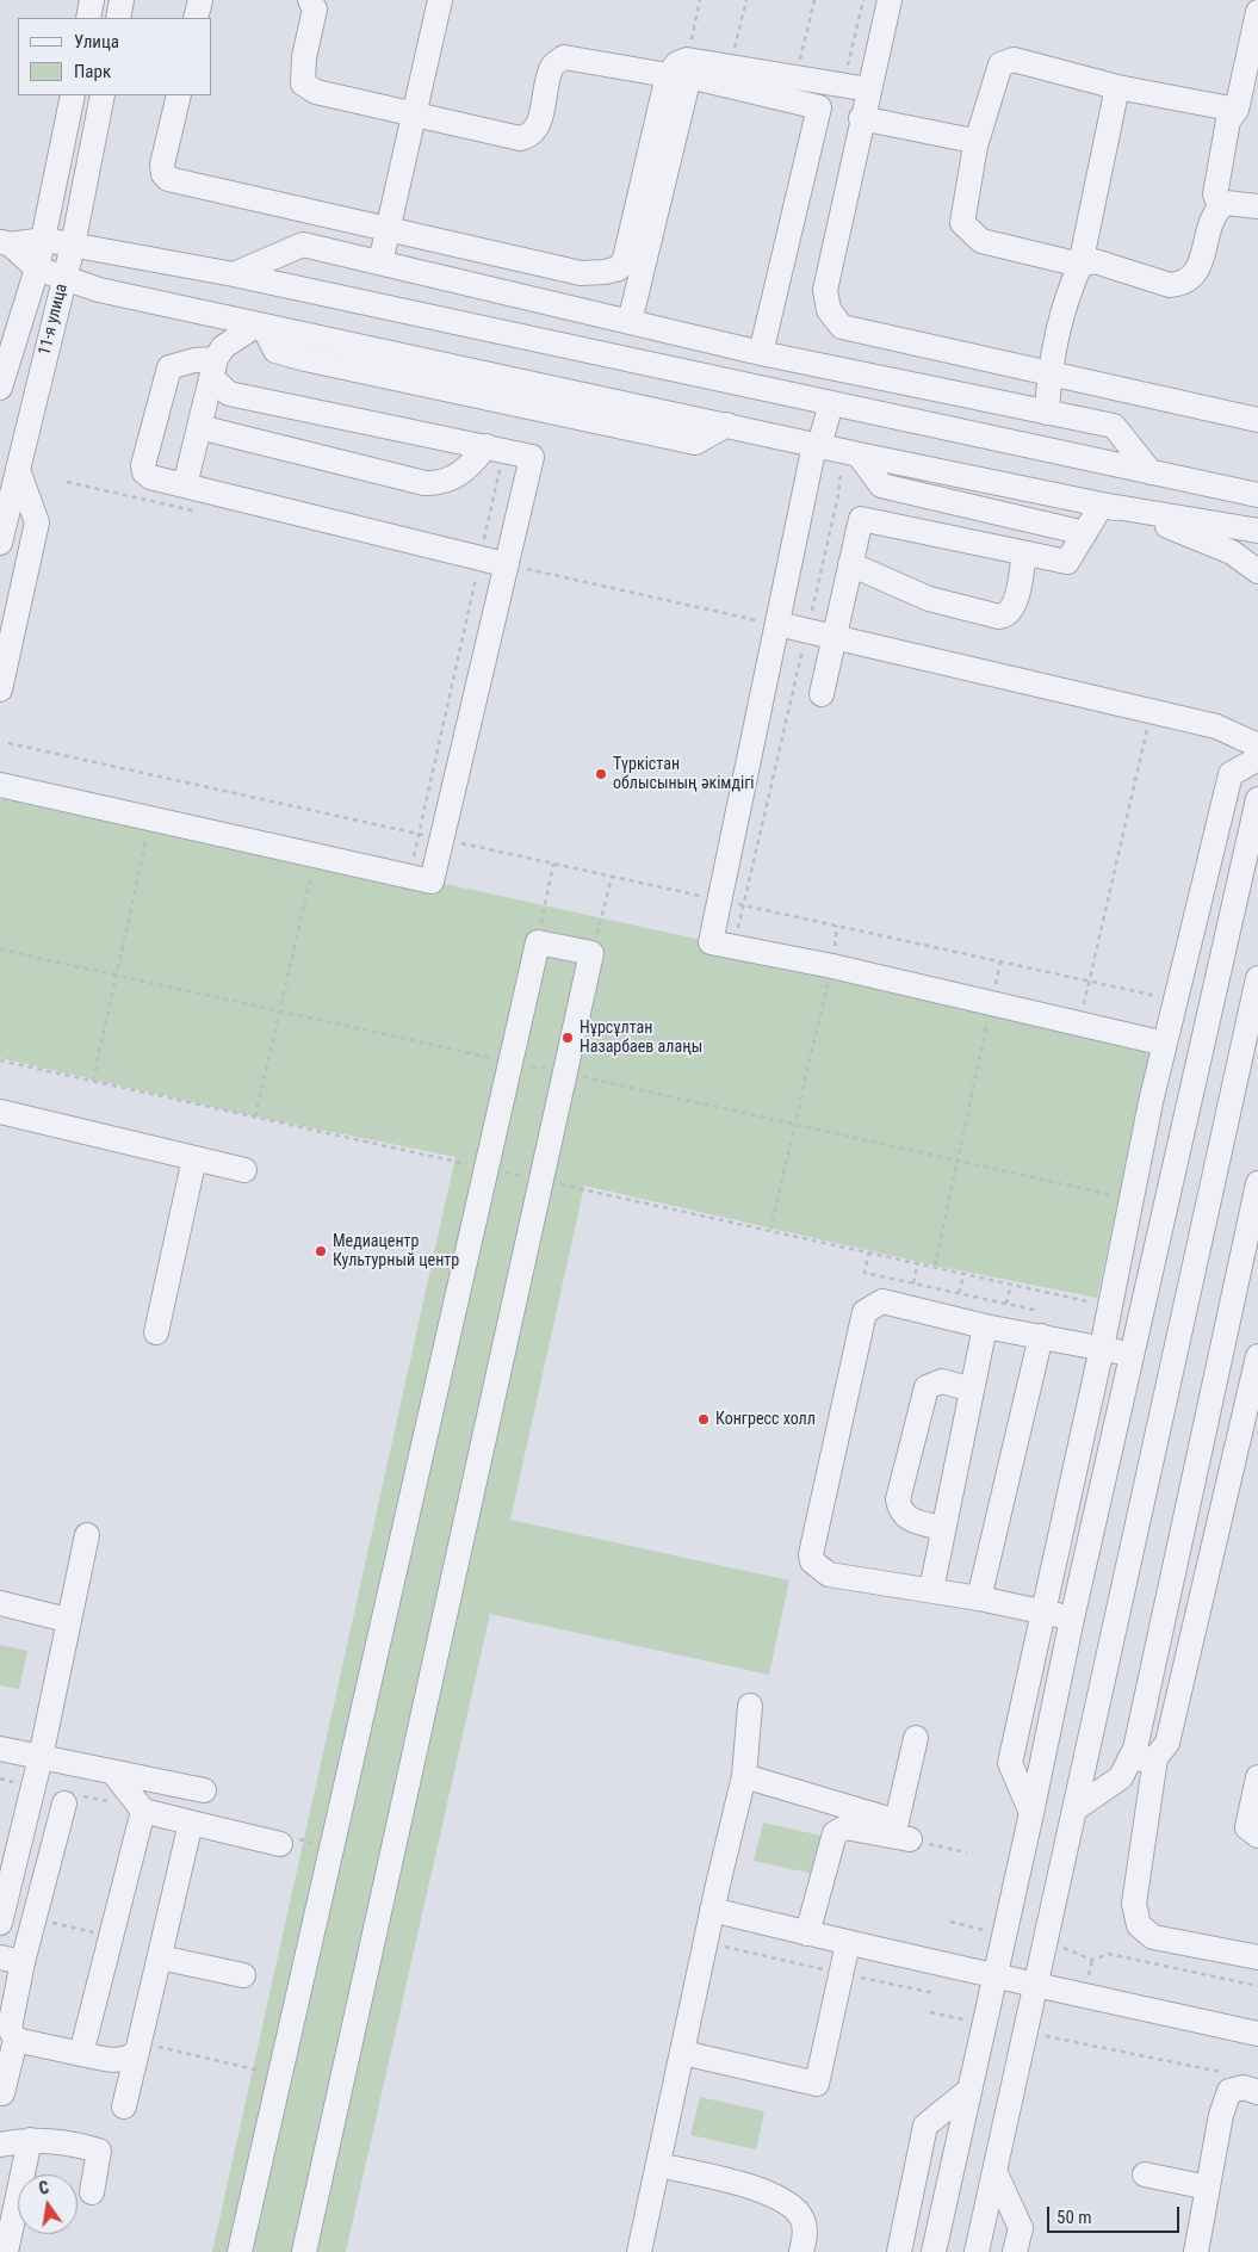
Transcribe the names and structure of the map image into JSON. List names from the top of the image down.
{
  "streets": {
    "street": ["11-я улица"]
  },
  "places": [
    "Түркістан облысының әкімдігі",
    "Нұрсұлтан Назарбаев алаңы",
    "Медиацентр Культурный центр",
    "Конгресс холл"
  ],
  "legend": ["Улица", "Парк"],
  "scale_bar": "50 m",
  "north": "top"
}
